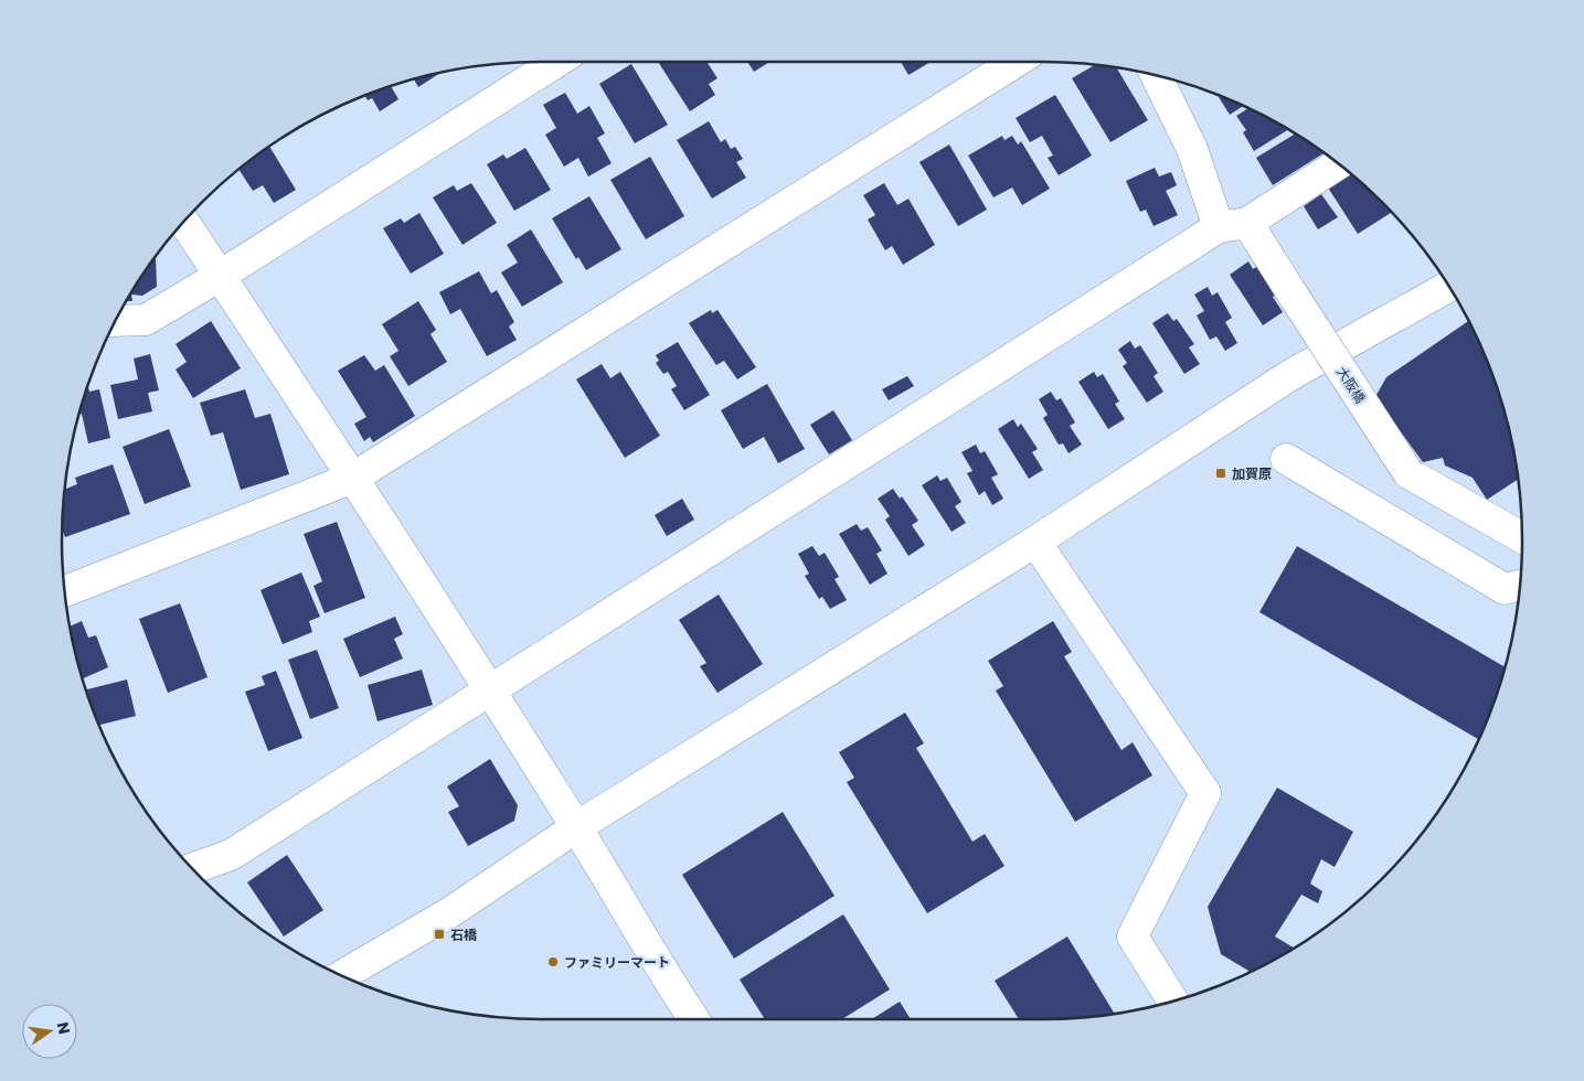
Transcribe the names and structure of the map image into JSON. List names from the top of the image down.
{
  "streets": {
    "street": ["大阪橋"]
  },
  "places": {
    "transit": ["加賀原", "石橋"],
    "other": ["ファミリーマート"]
  },
  "north": "right"
}
